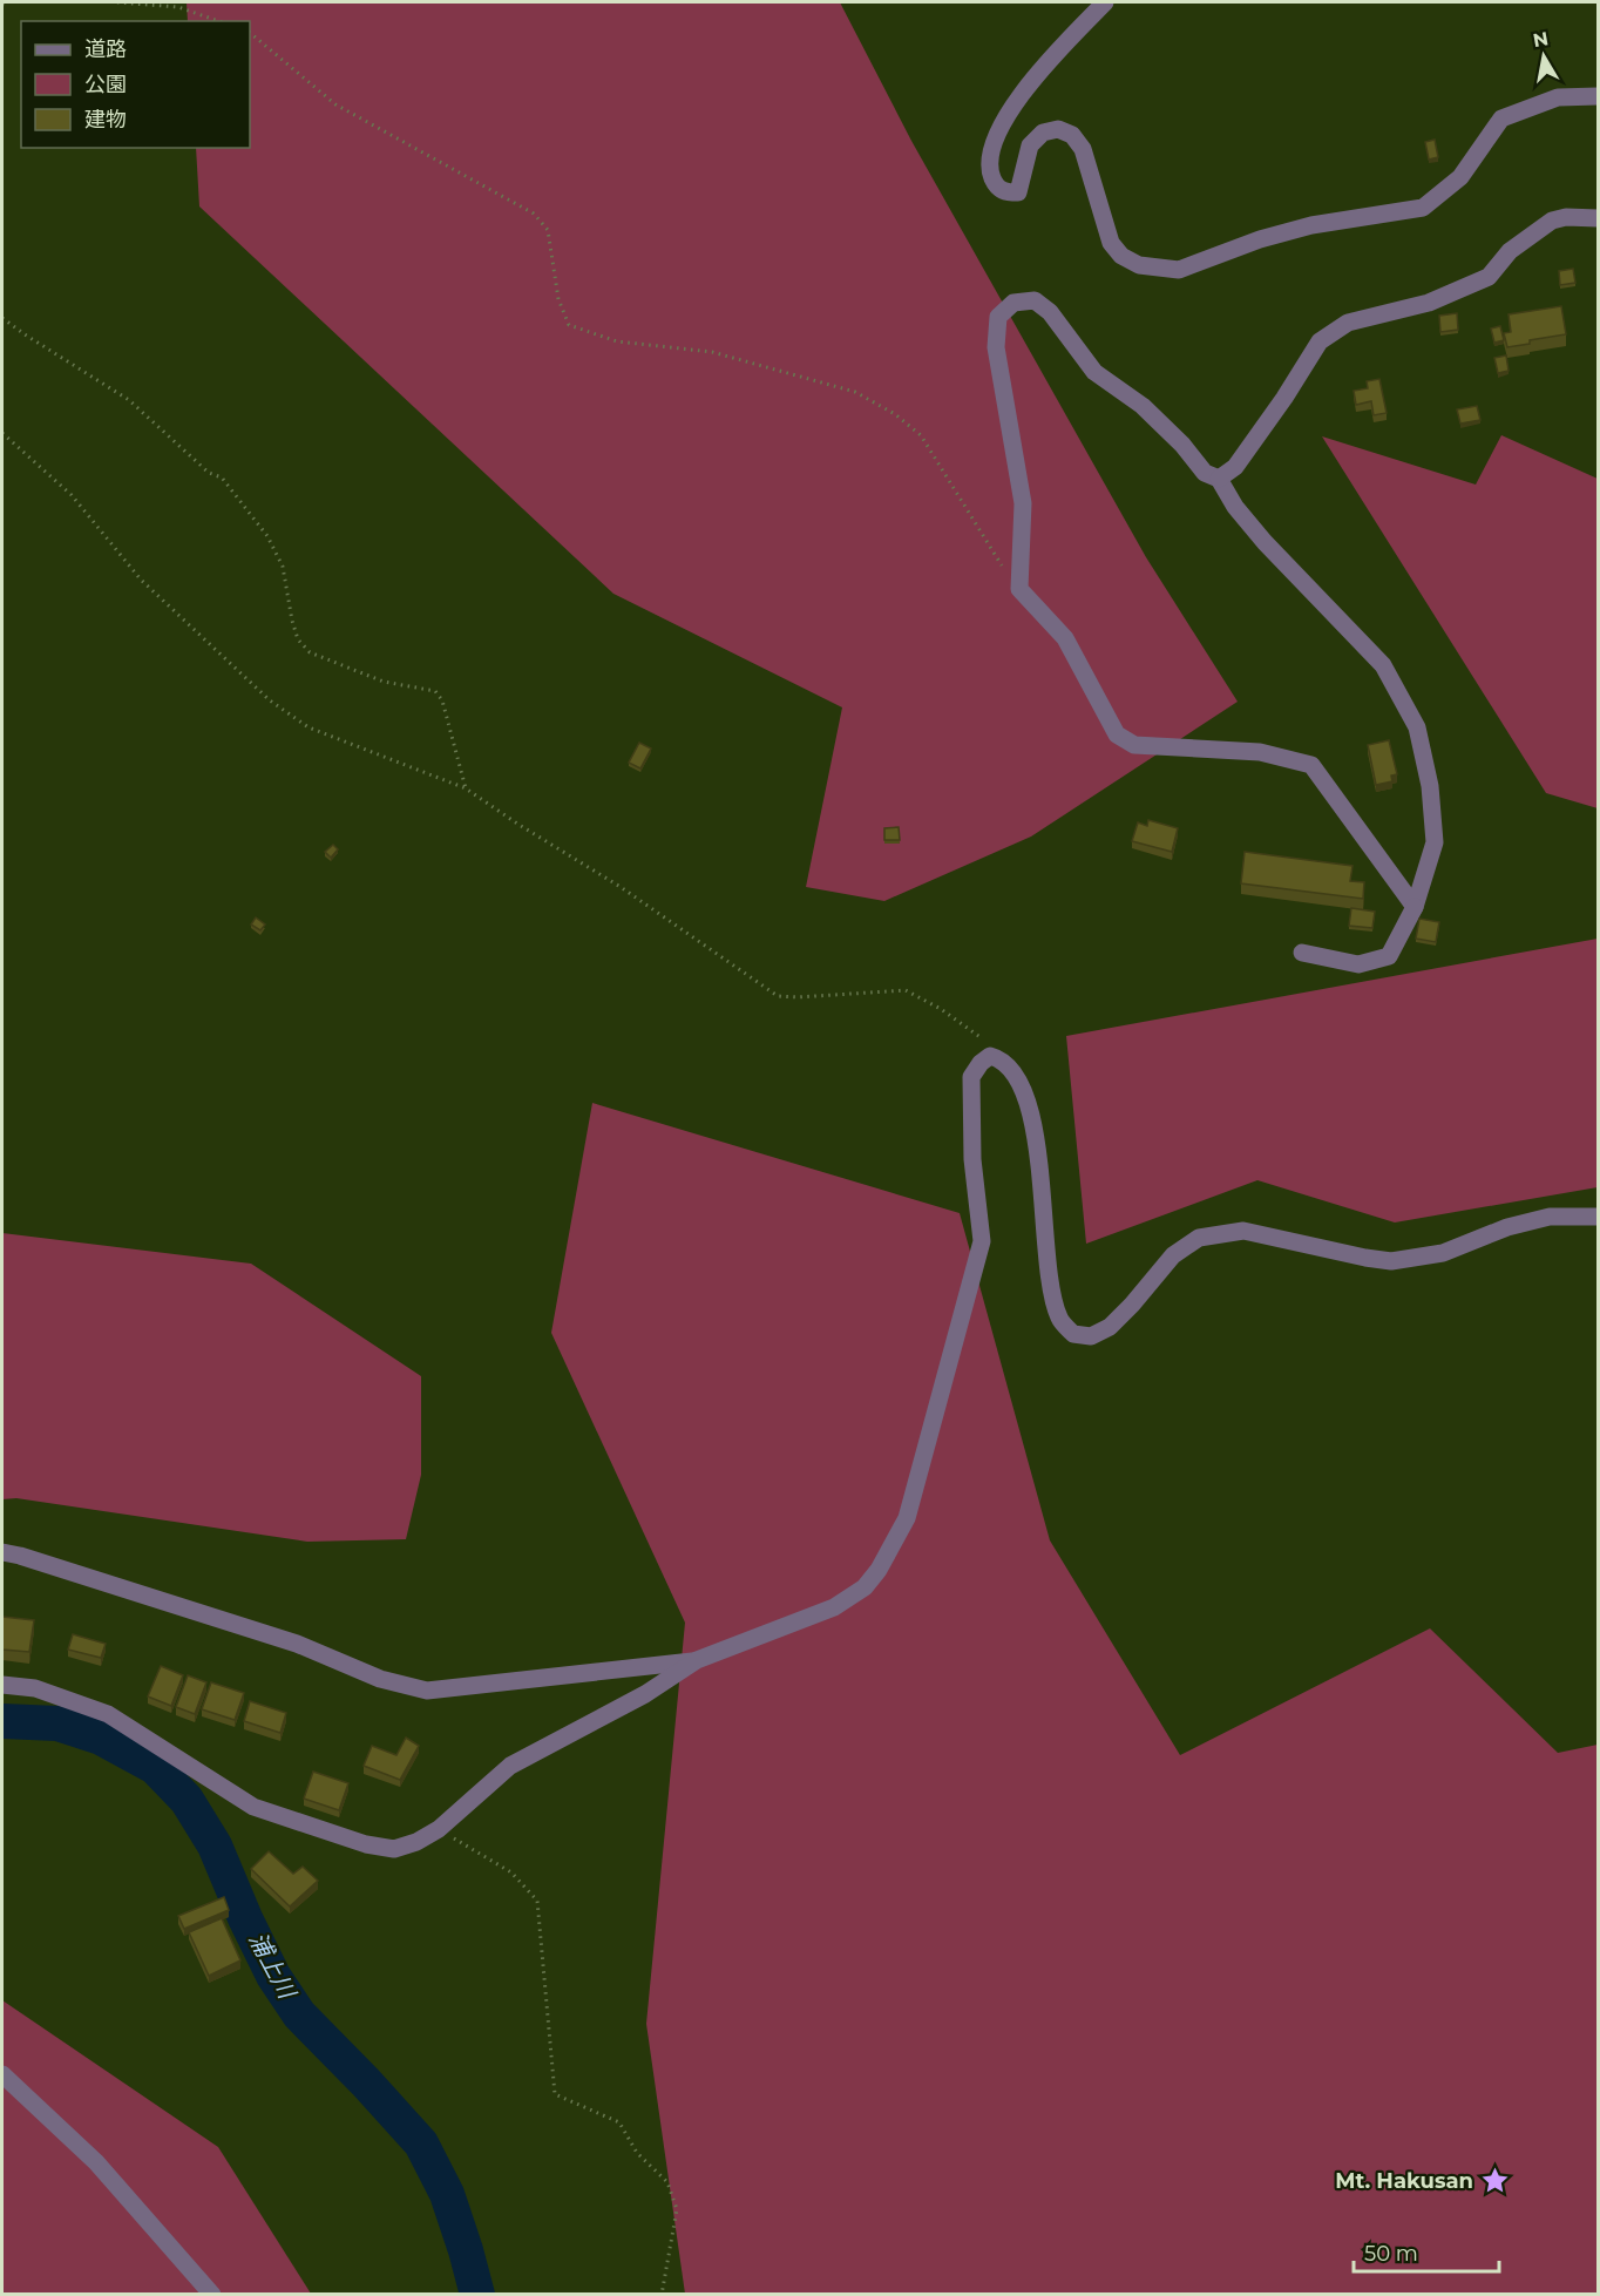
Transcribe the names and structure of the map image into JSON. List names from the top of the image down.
{
  "water": ["浦上川"],
  "places": {
    "place": ["Mt. Hakusan"]
  },
  "legend": ["道路", "公園", "建物"],
  "scale_bar": "50 m",
  "north": "top"
}
